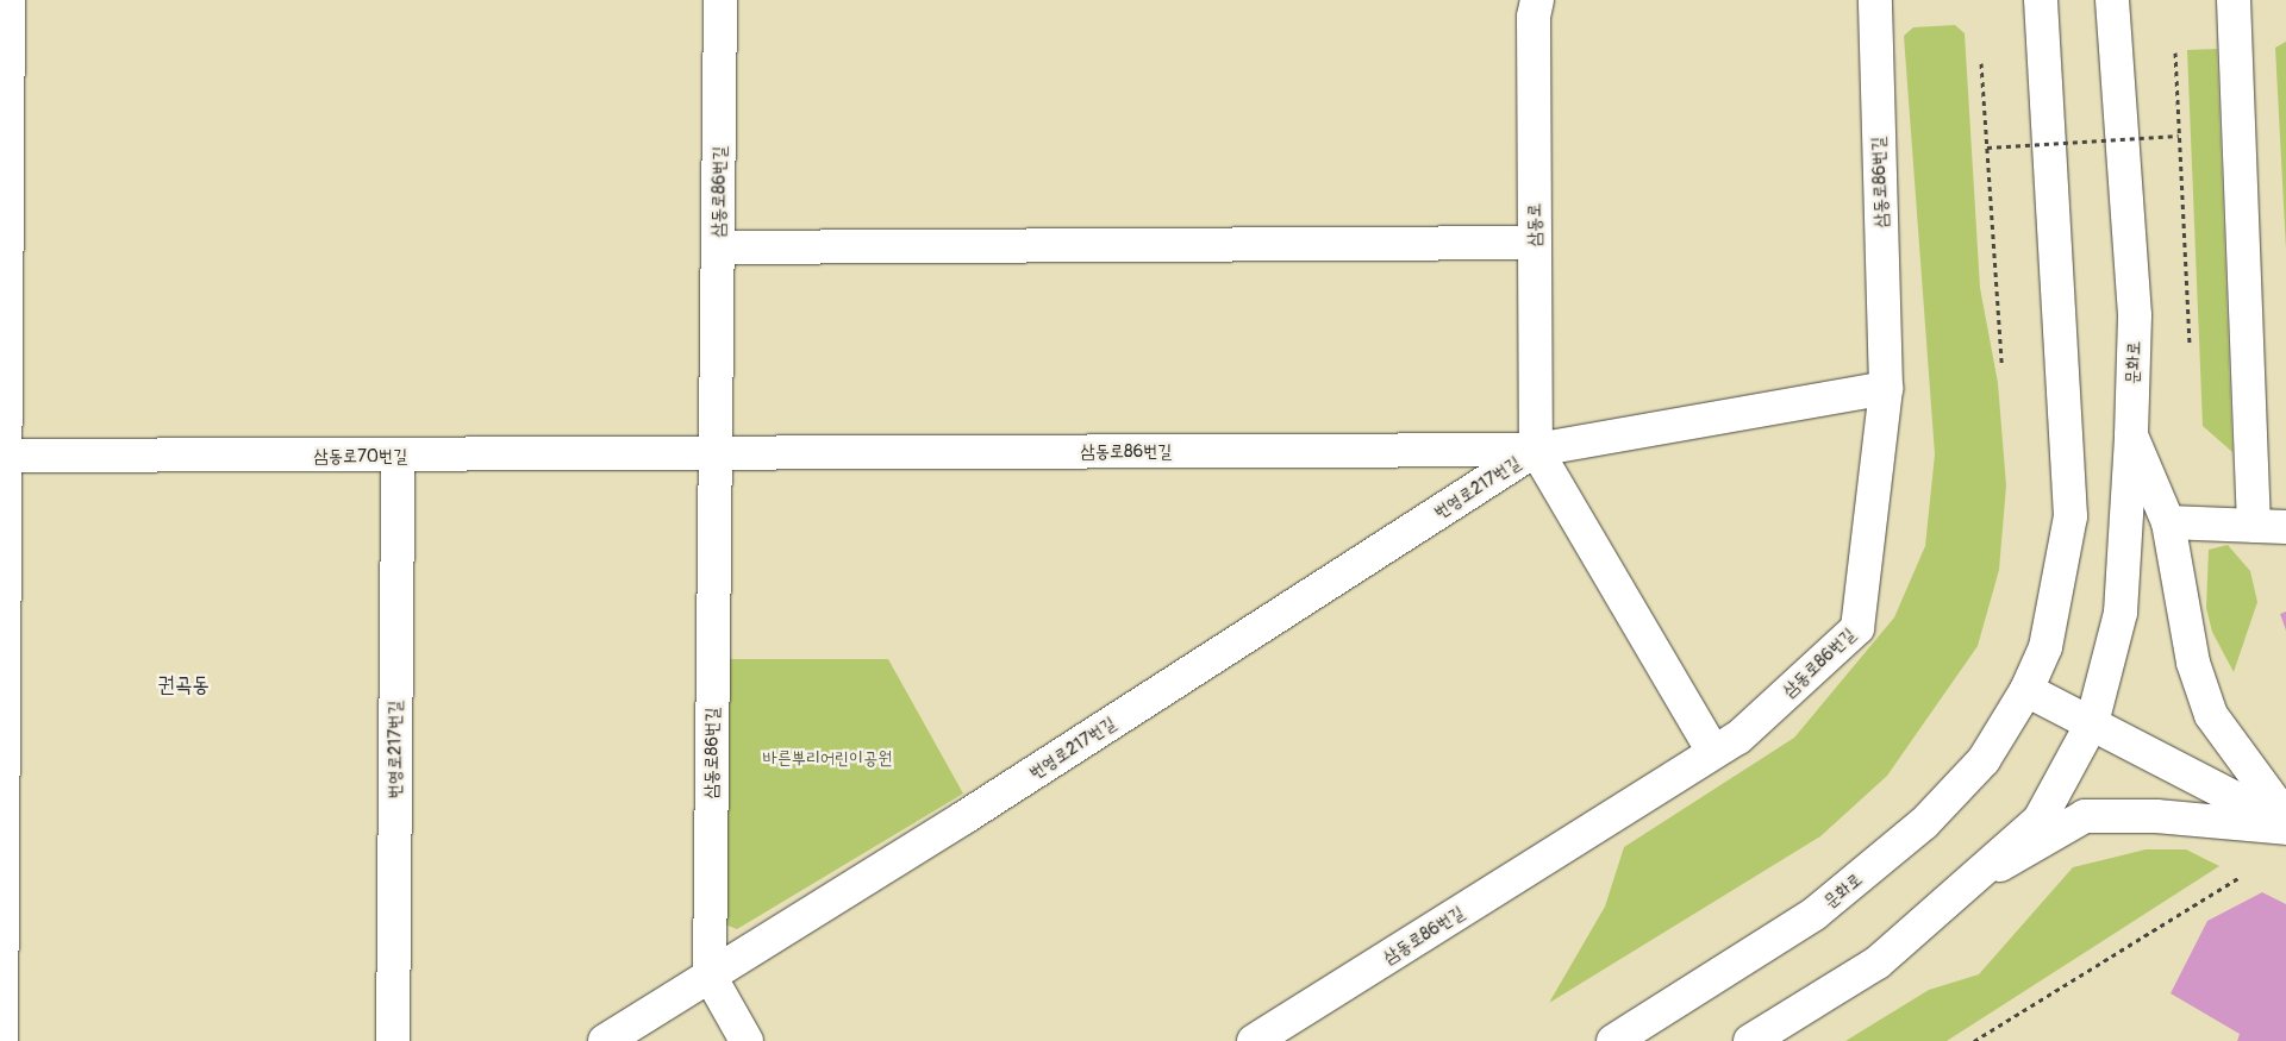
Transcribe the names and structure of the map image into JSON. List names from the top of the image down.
{
  "streets": {
    "street": [
      "삼동로86번길",
      "삼동로",
      "문화로",
      "삼동로70번길",
      "번영로217번길"
    ]
  },
  "crossings": [
    ["삼동로86번길", "삼동로"],
    ["삼동로86번길", "삼동로70번길"],
    ["삼동로86번길", "번영로217번길"],
    ["삼동로", "번영로217번길"],
    ["삼동로70번길", "번영로217번길"]
  ],
  "districts": ["권곡동"],
  "parks": ["바른뿌리어린이공원"]
}
